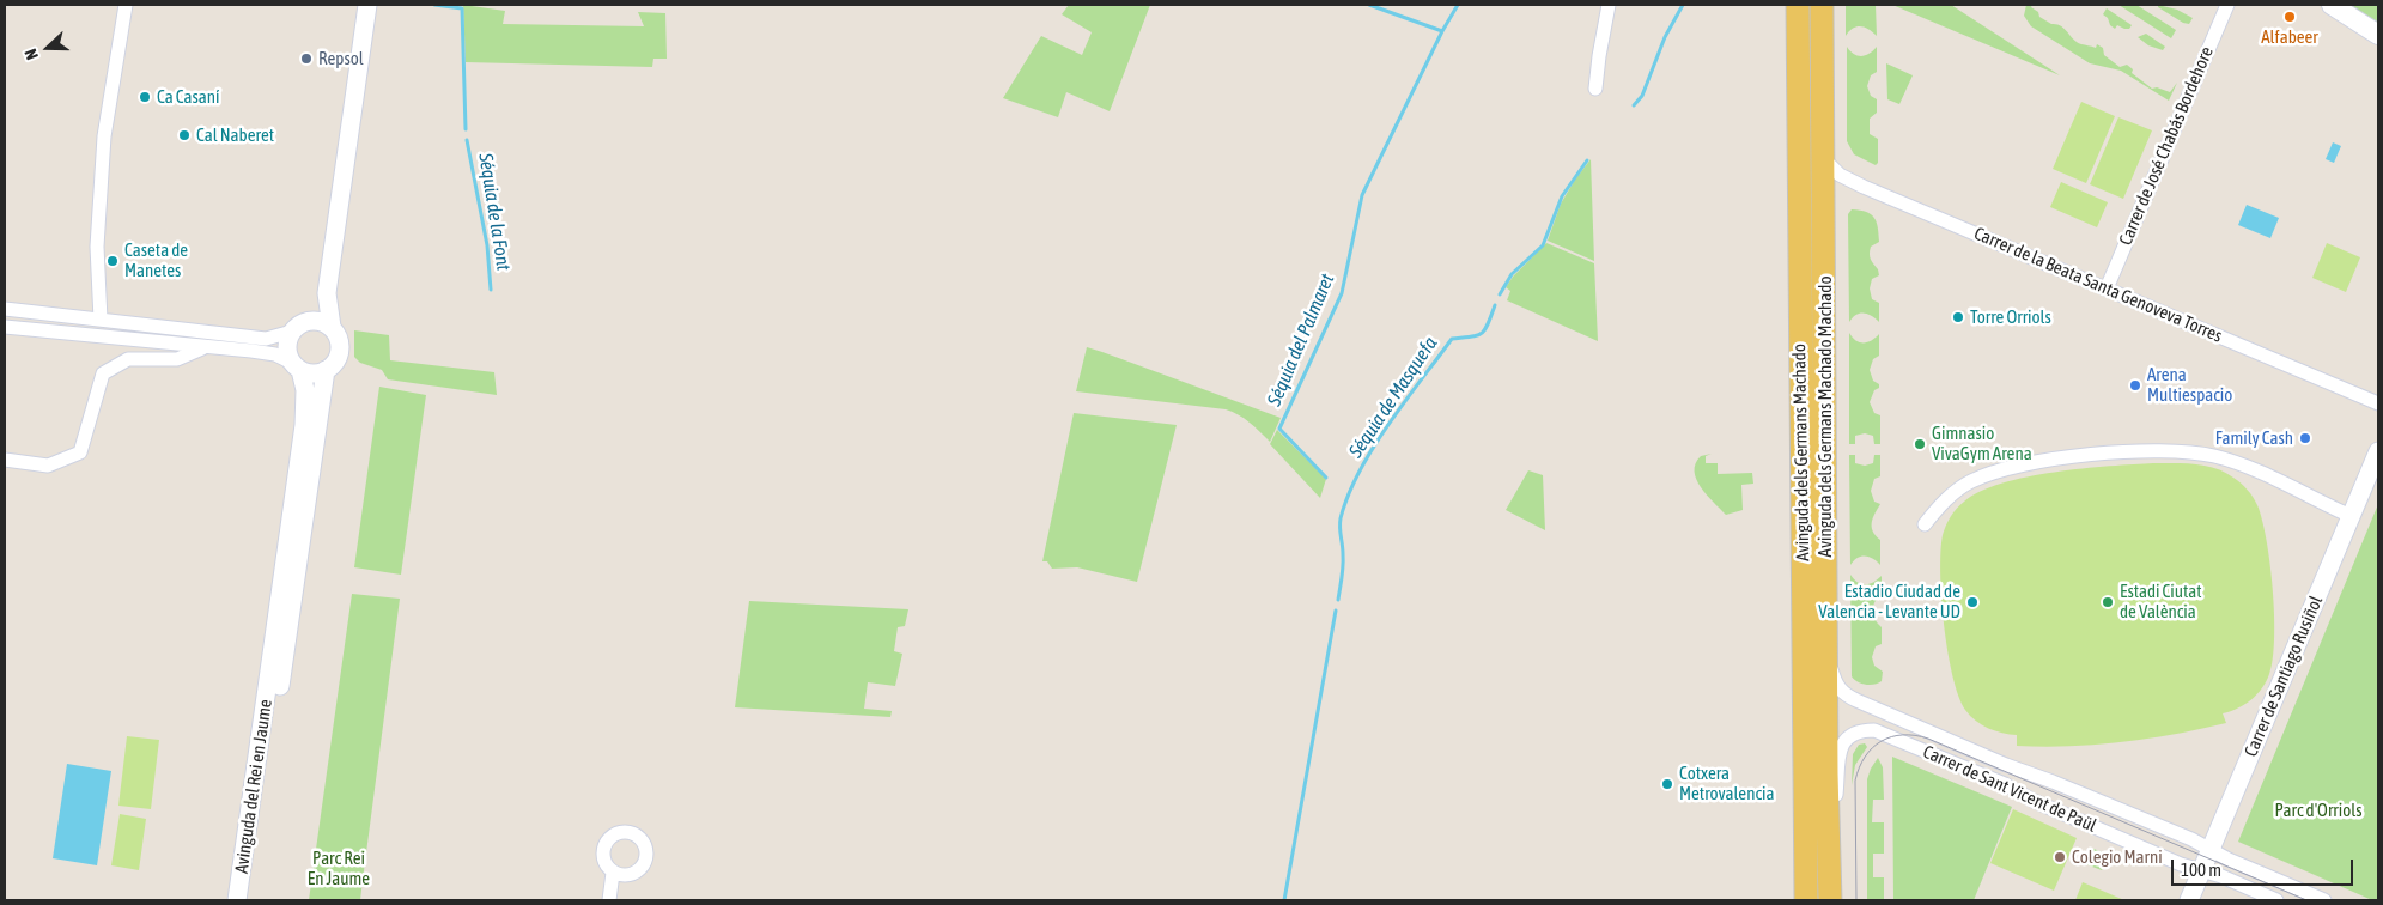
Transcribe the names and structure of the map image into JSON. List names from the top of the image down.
{
  "streets": {
    "main road": ["Avinguda dels Germans Machado Machado", "Avinguda dels Germans Machado"],
    "street": [
      "Carrer de José Chabás Bordehore",
      "Carrer de la Beata Santa Genoveva Torres",
      "Carrer de Santiago Rusiñol",
      "Avinguda del Rei en Jaume",
      "Carrer de Sant Vicent de Paül"
    ]
  },
  "crossings": [
    ["Carrer de José Chabás Bordehore", "Carrer de la Beata Santa Genoveva Torres"],
    ["Carrer de la Beata Santa Genoveva Torres", "Avinguda dels Germans Machado Machado"],
    ["Avinguda dels Germans Machado Machado", "Carrer de Sant Vicent de Paül"],
    ["Carrer de Santiago Rusiñol", "Carrer de Sant Vicent de Paül"]
  ],
  "water": ["Séquia de la Font", "Séquia del Palmaret", "Séquia de Masquefa"],
  "parks": ["Parc d'Orriols", "Parc Rei En Jaume"],
  "places": [
    "Alfabeer",
    "Repsol",
    "Ca Casaní",
    "Cal Naberet",
    "Caseta de Manetes",
    "Torre Orriols",
    "Arena Multiespacio",
    "Family Cash",
    "Gimnasio VivaGym Arena",
    "Estadio Ciudad de Valencia - Levante UD",
    "Estadi Ciutat de València",
    "Cotxera Metrovalencia",
    "Colegio Marni"
  ],
  "scale_bar": "100 m",
  "north": "left"
}
